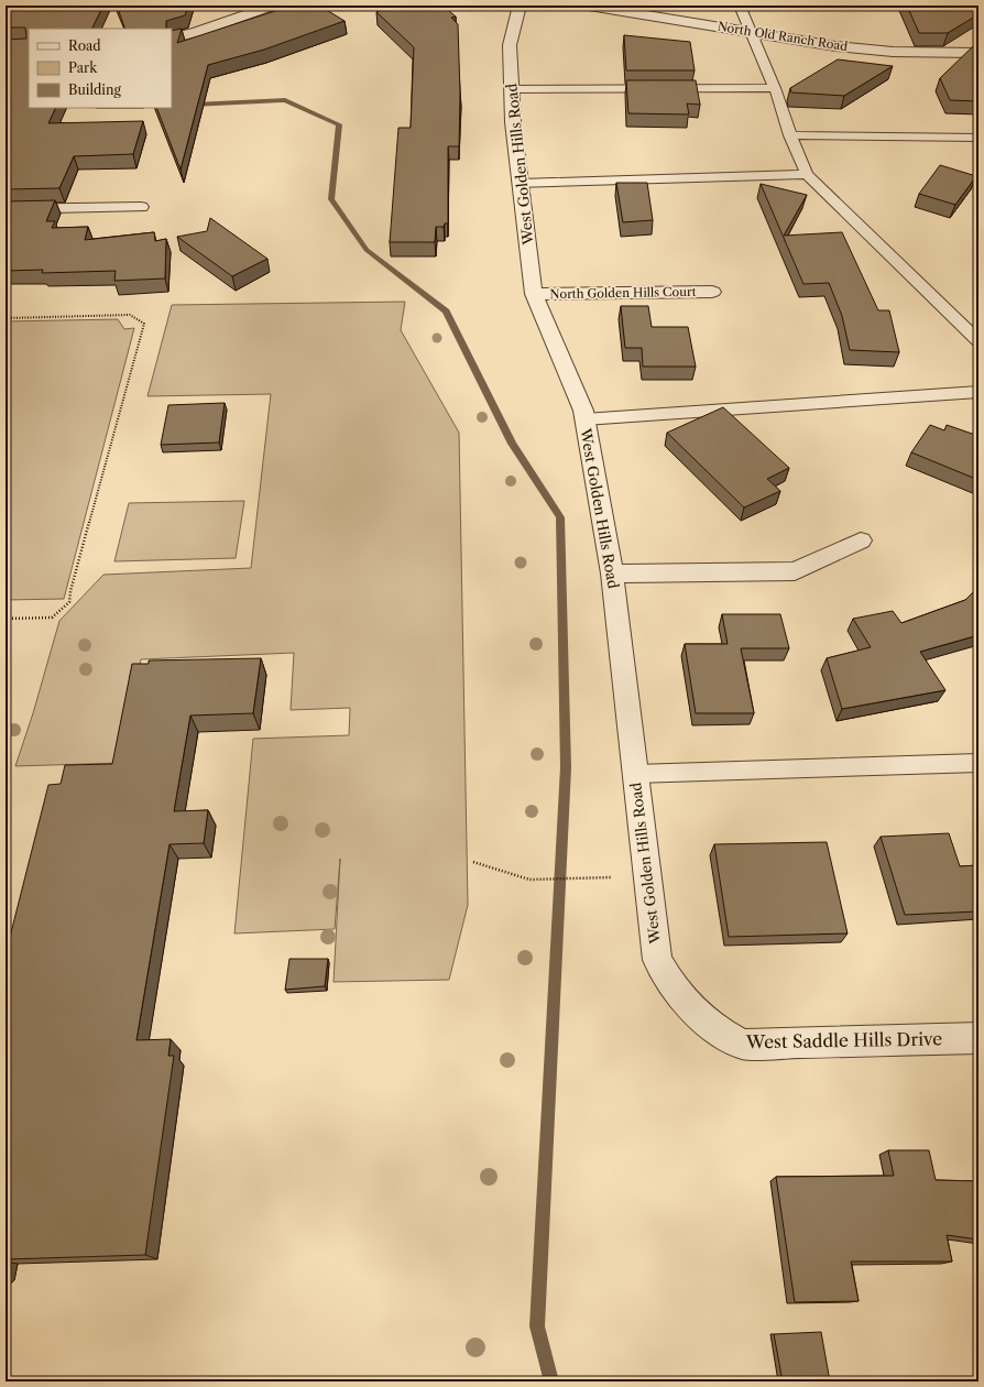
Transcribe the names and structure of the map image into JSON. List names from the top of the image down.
{
  "streets": {
    "street": [
      "North Old Ranch Road",
      "West Golden Hills Road",
      "North Golden Hills Court",
      "West Saddle Hills Drive"
    ]
  },
  "crossings": [
    ["West Golden Hills Road", "North Golden Hills Court"],
    ["West Golden Hills Road", "West Saddle Hills Drive"]
  ],
  "legend": ["Road", "Park", "Building"]
}
